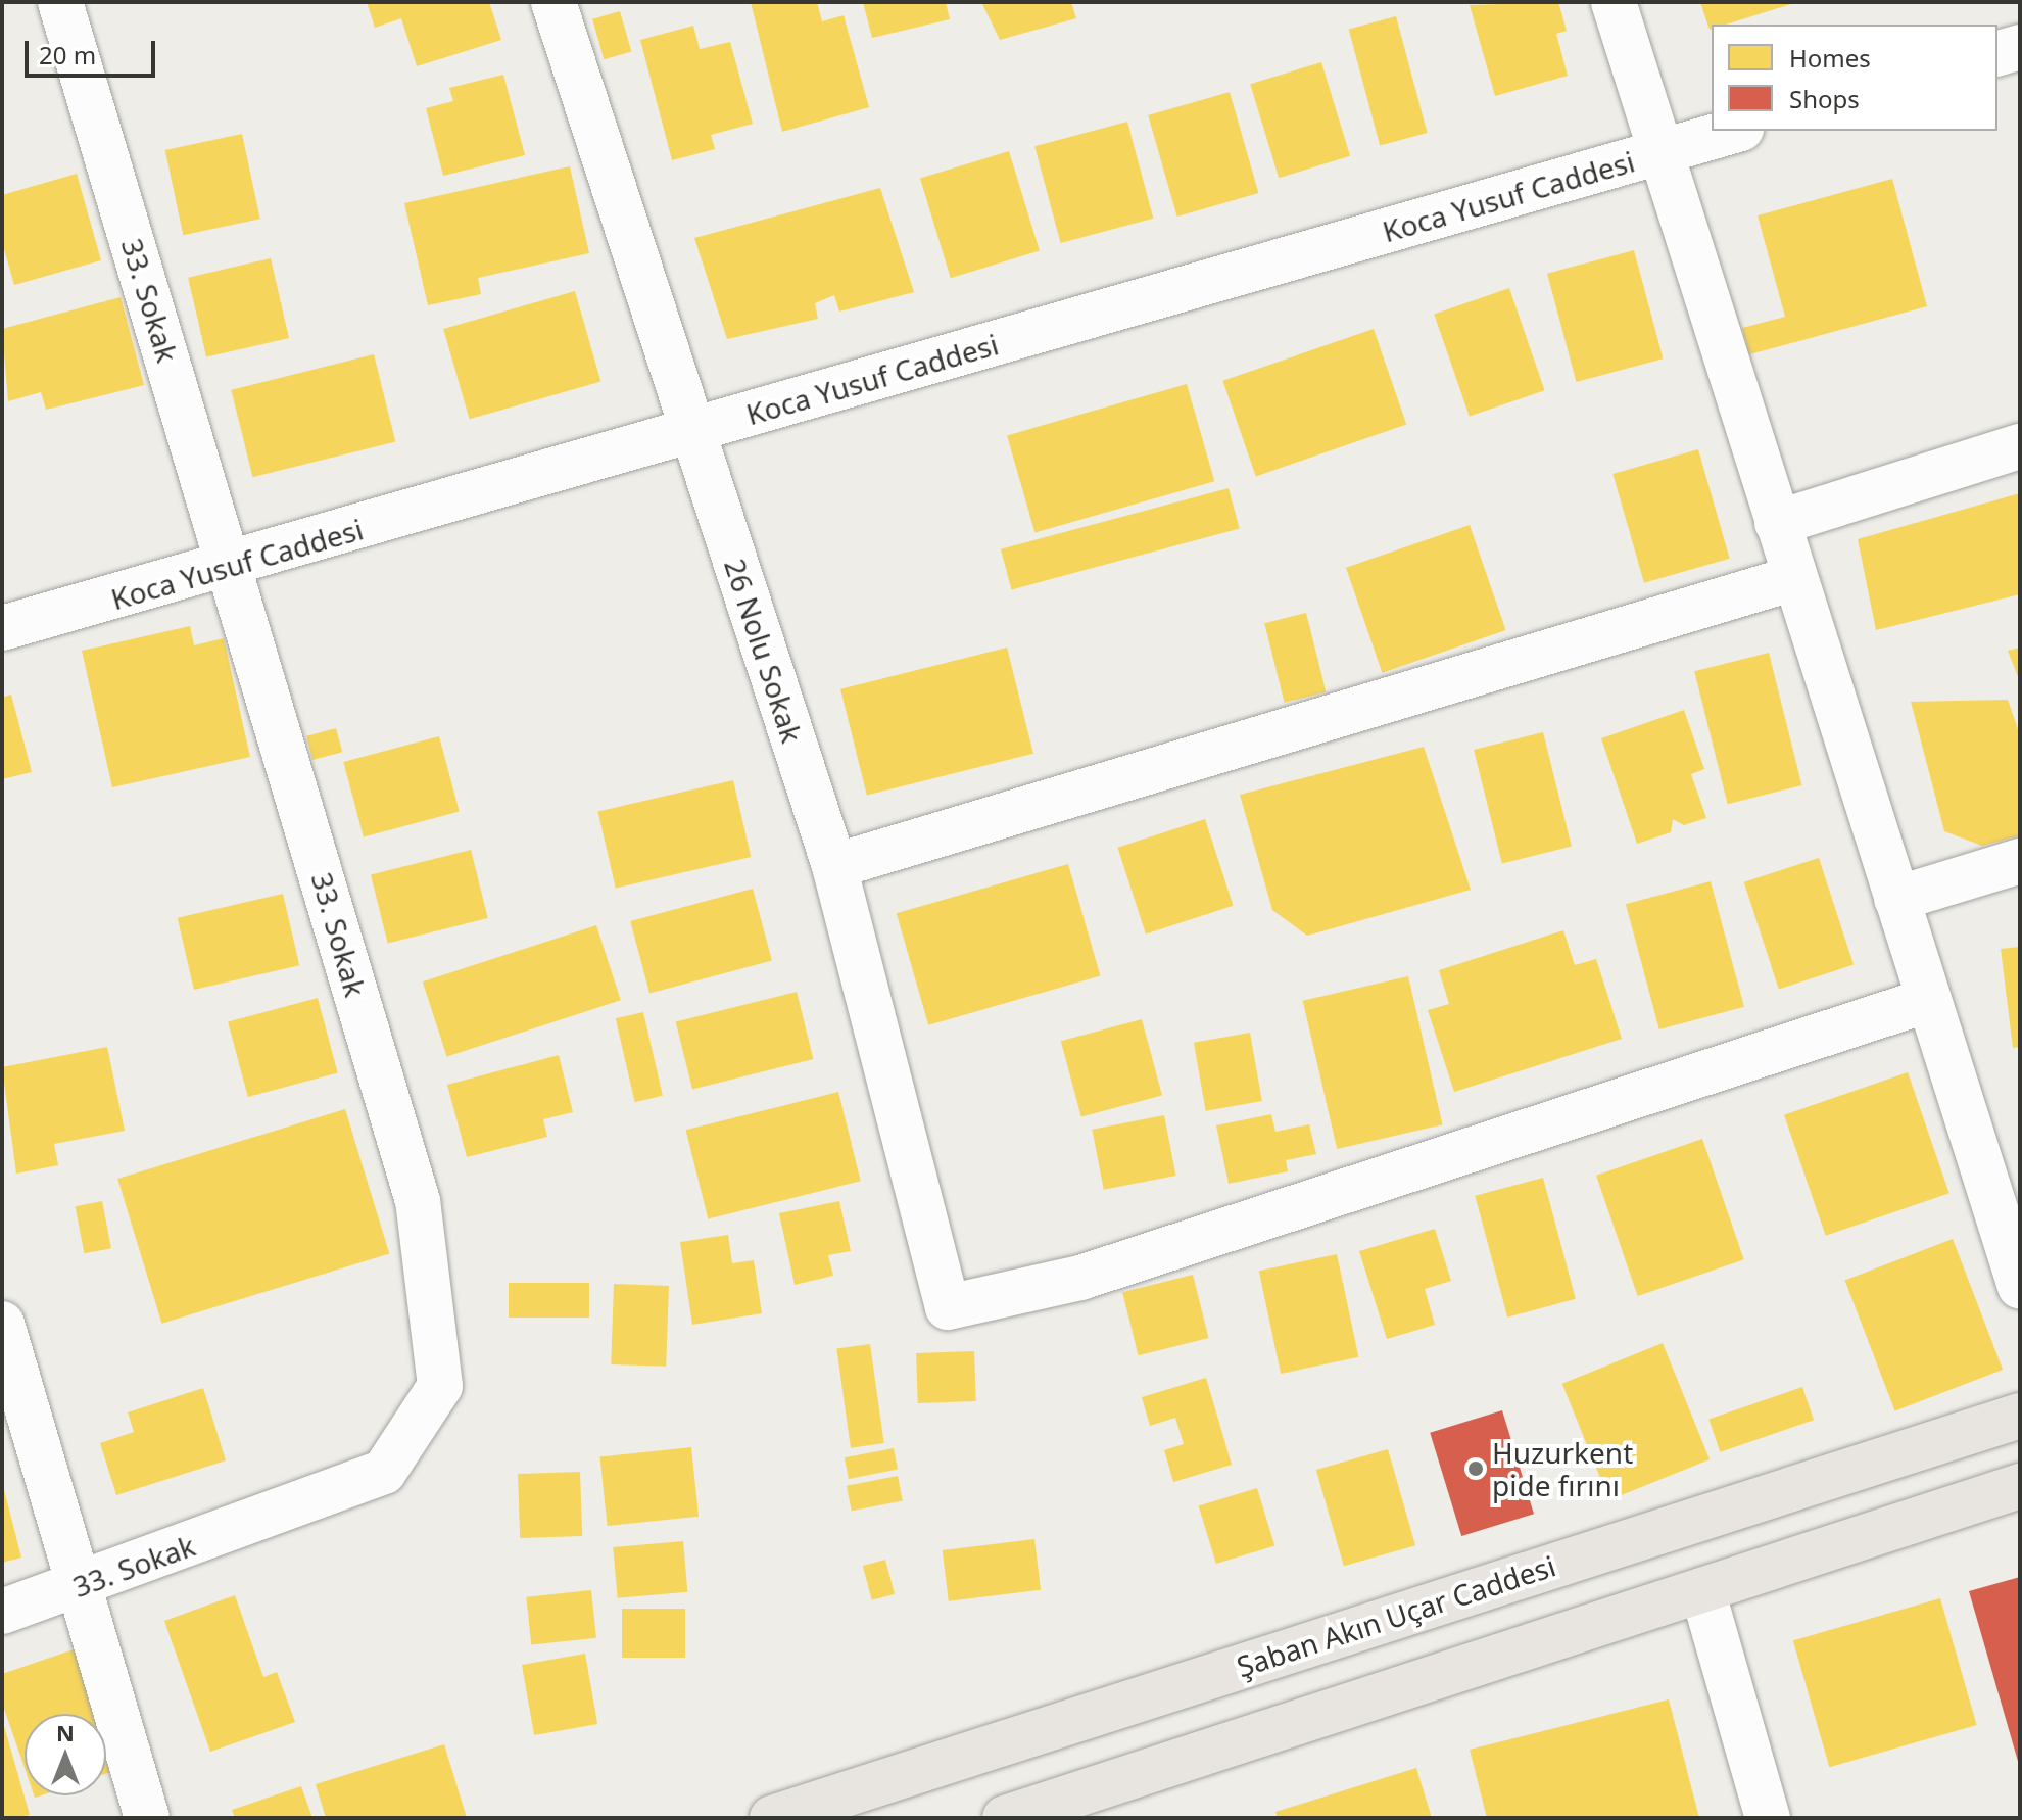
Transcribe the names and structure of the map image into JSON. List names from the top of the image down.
{
  "streets": {
    "main road": ["Şaban Akın Uçar Caddesi"],
    "street": ["Koca Yusuf Caddesi", "33. Sokak", "26 Nolu Sokak"]
  },
  "crossings": [
    ["Koca Yusuf Caddesi", "33. Sokak"],
    ["Koca Yusuf Caddesi", "26 Nolu Sokak"]
  ],
  "places": ["Huzurkent pide fırını"],
  "legend": ["Homes", "Shops"],
  "scale_bar": "20 m",
  "north": "top"
}
